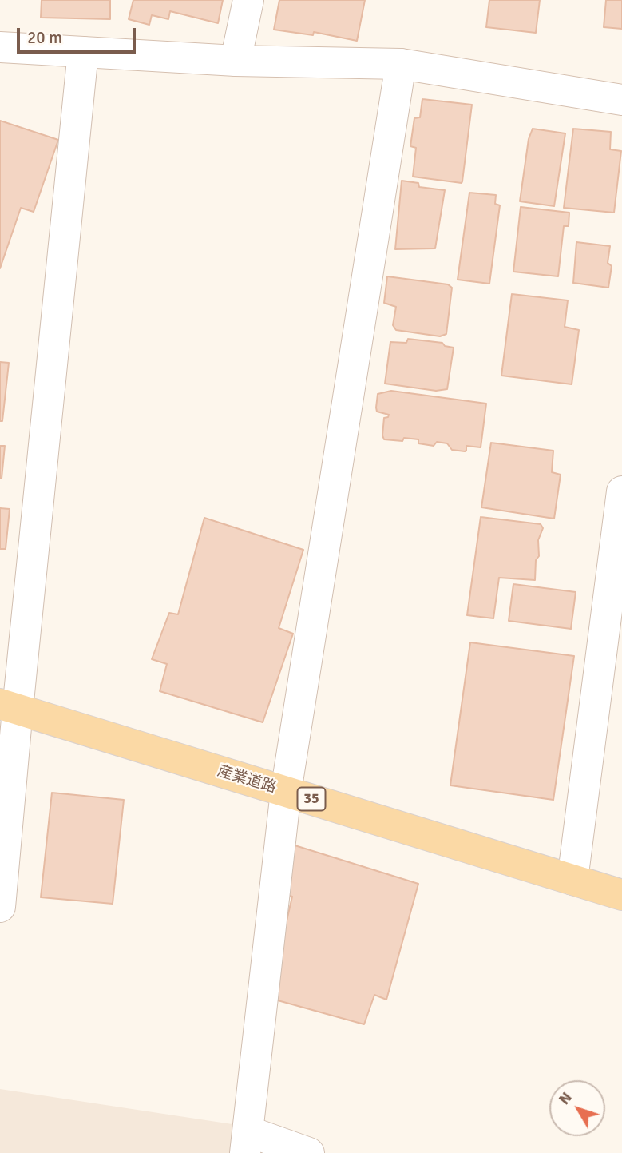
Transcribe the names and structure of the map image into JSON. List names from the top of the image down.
{
  "streets": {
    "main road": ["産業道路", "35"]
  },
  "scale_bar": "20 m",
  "north": "top left"
}
